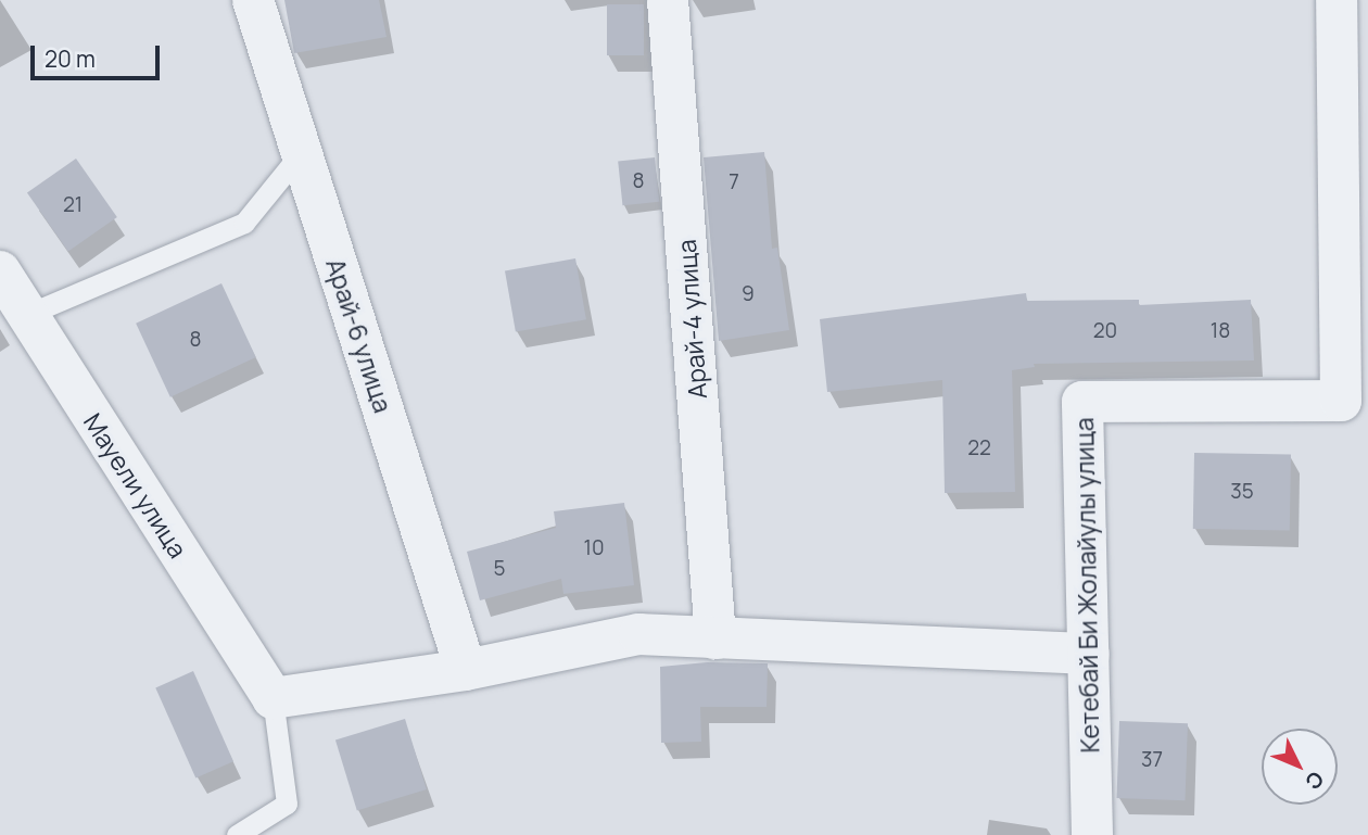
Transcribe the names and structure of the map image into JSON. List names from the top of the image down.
{
  "streets": {
    "street": [
      "Арай-4 улица",
      "Арай-6 улица",
      "Мауели улица",
      "Кетебай Би Жолайулы улица"
    ]
  },
  "house_numbers": [
    "8",
    "7",
    "21",
    "9",
    "20",
    "18",
    "8",
    "22",
    "35",
    "10",
    "5",
    "37"
  ],
  "scale_bar": "20 m",
  "north": "bottom right"
}
